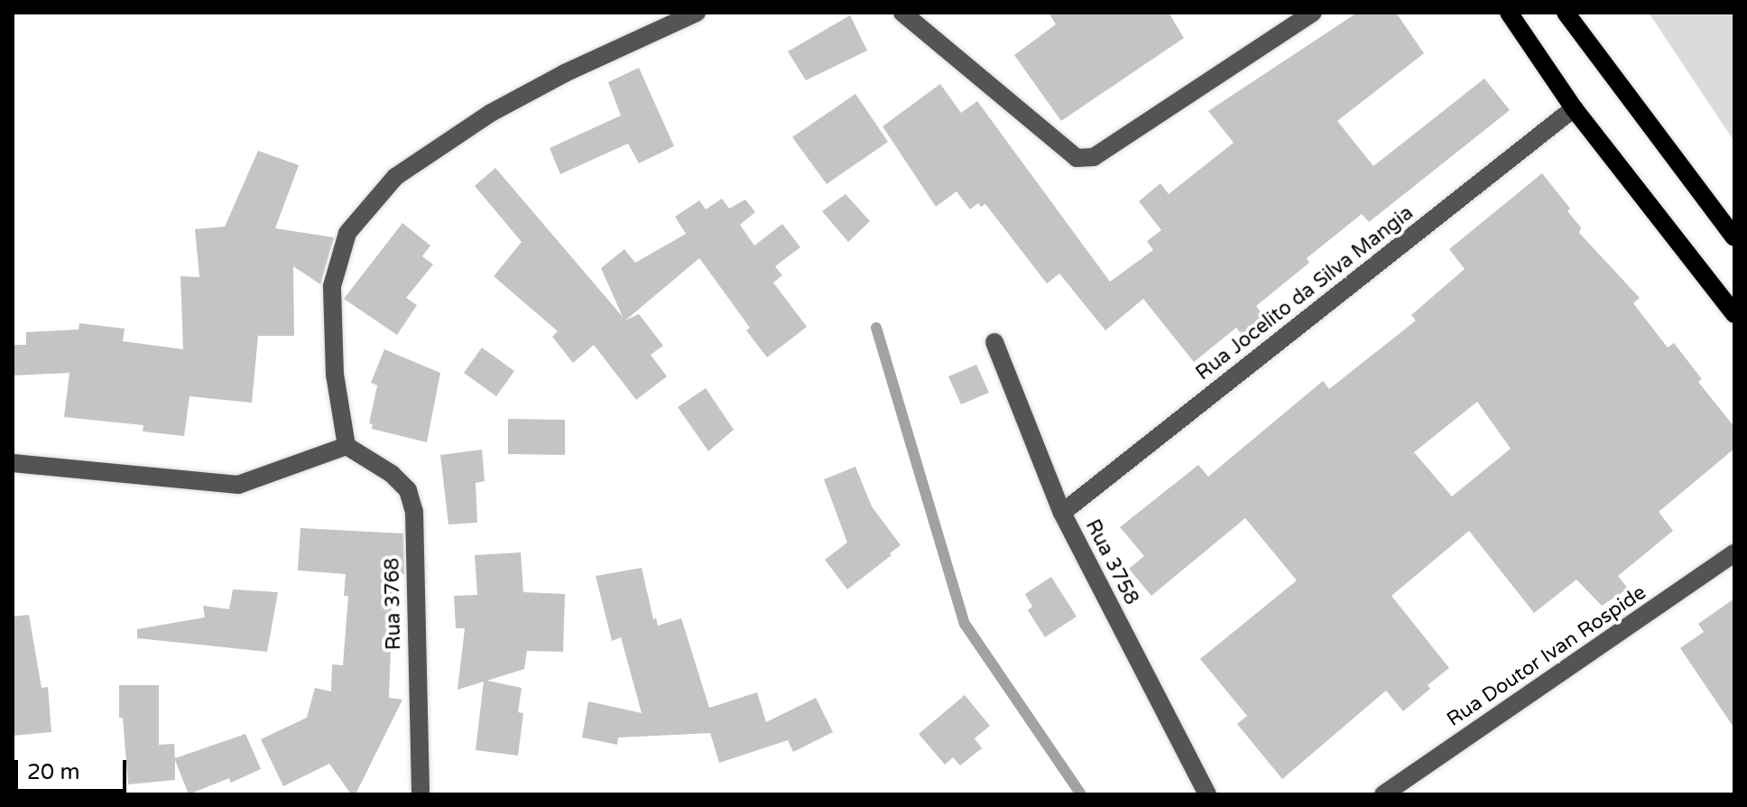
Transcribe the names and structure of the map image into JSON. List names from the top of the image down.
{
  "streets": {
    "street": [
      "Rua Jocelito da Silva Mangia",
      "Rua 3758",
      "Rua 3768",
      "Rua Doutor Ivan Rospide"
    ]
  },
  "crossings": [
    ["Rua Jocelito da Silva Mangia", "Rua 3758"]
  ],
  "scale_bar": "20 m"
}
